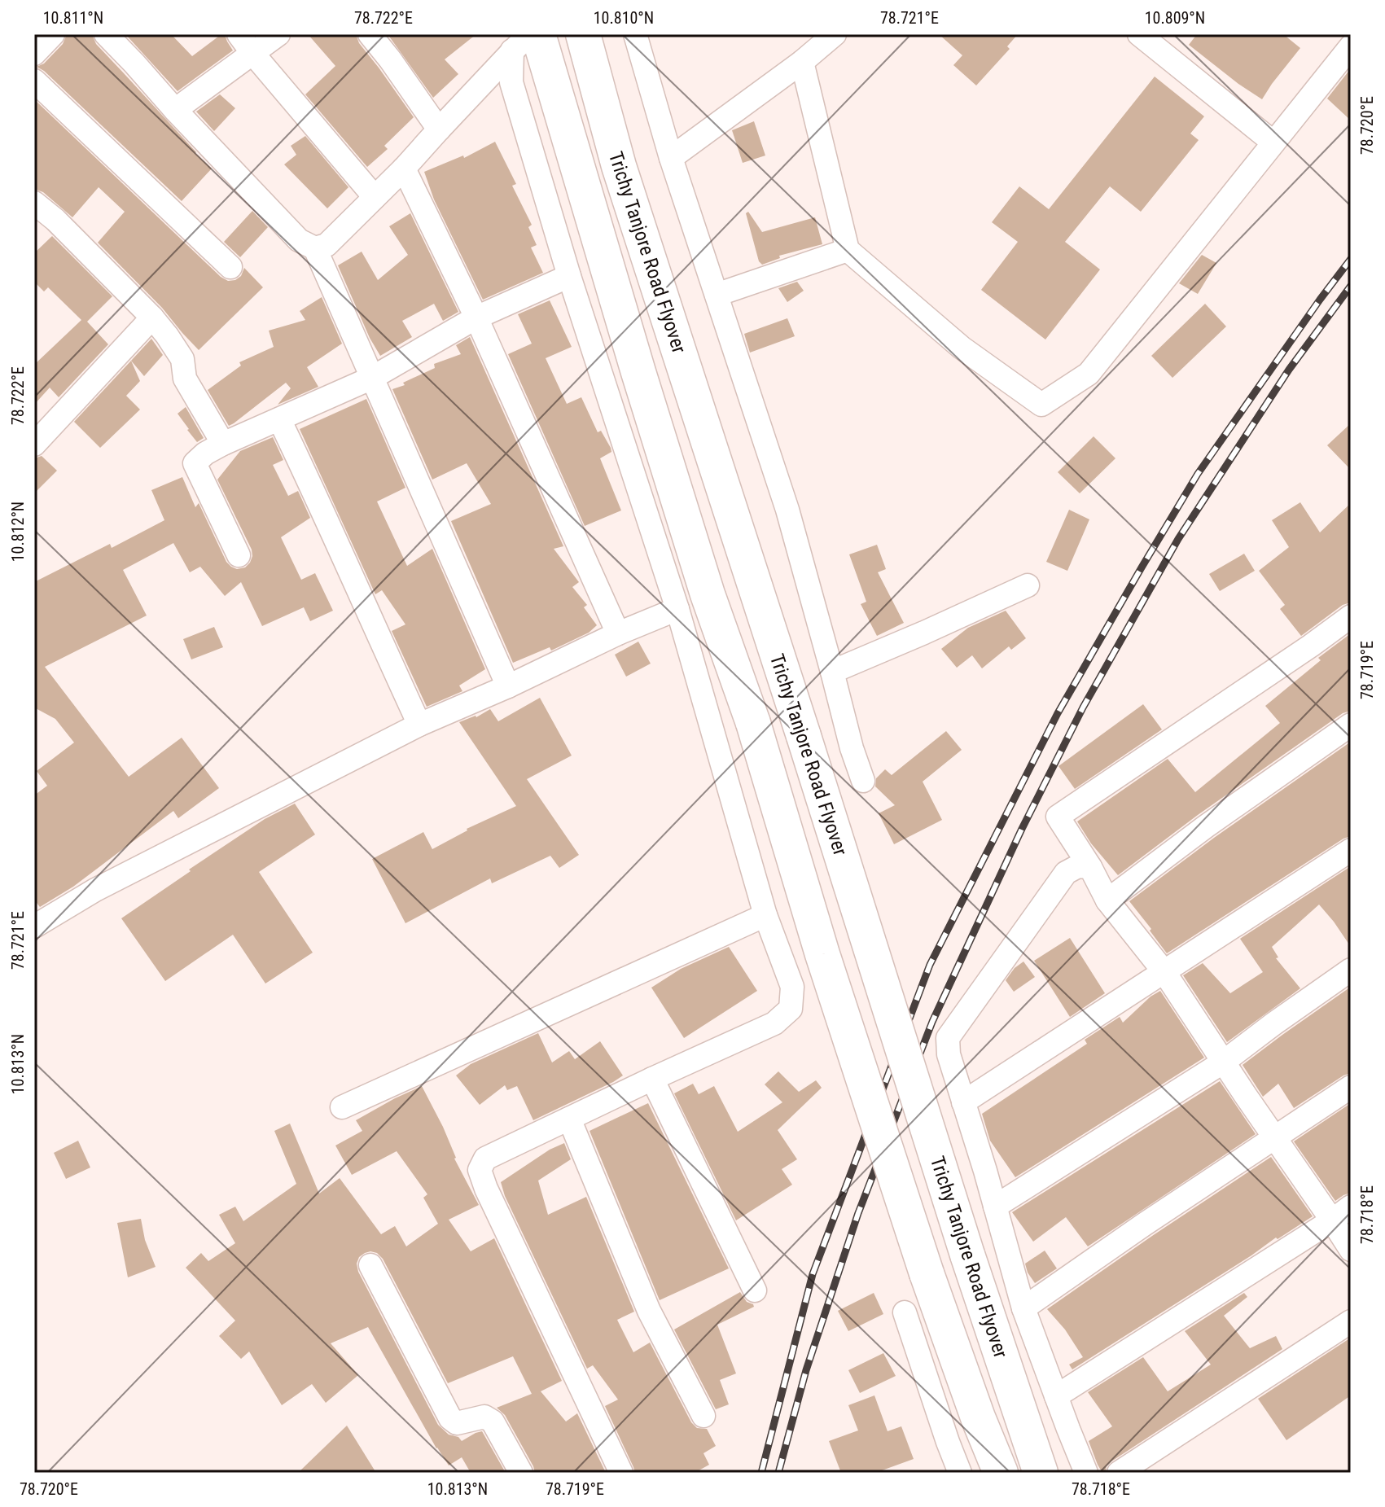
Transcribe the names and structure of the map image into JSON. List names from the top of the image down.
{
  "streets": {
    "highway": ["Trichy Tanjore Road Flyover"]
  },
  "coordinates": [
    "10.811°N",
    "78.722°E",
    "10.810°N",
    "78.721°E",
    "10.809°N",
    "78.720°E",
    "10.812°N",
    "78.719°E",
    "10.813°N",
    "78.718°E"
  ]
}
